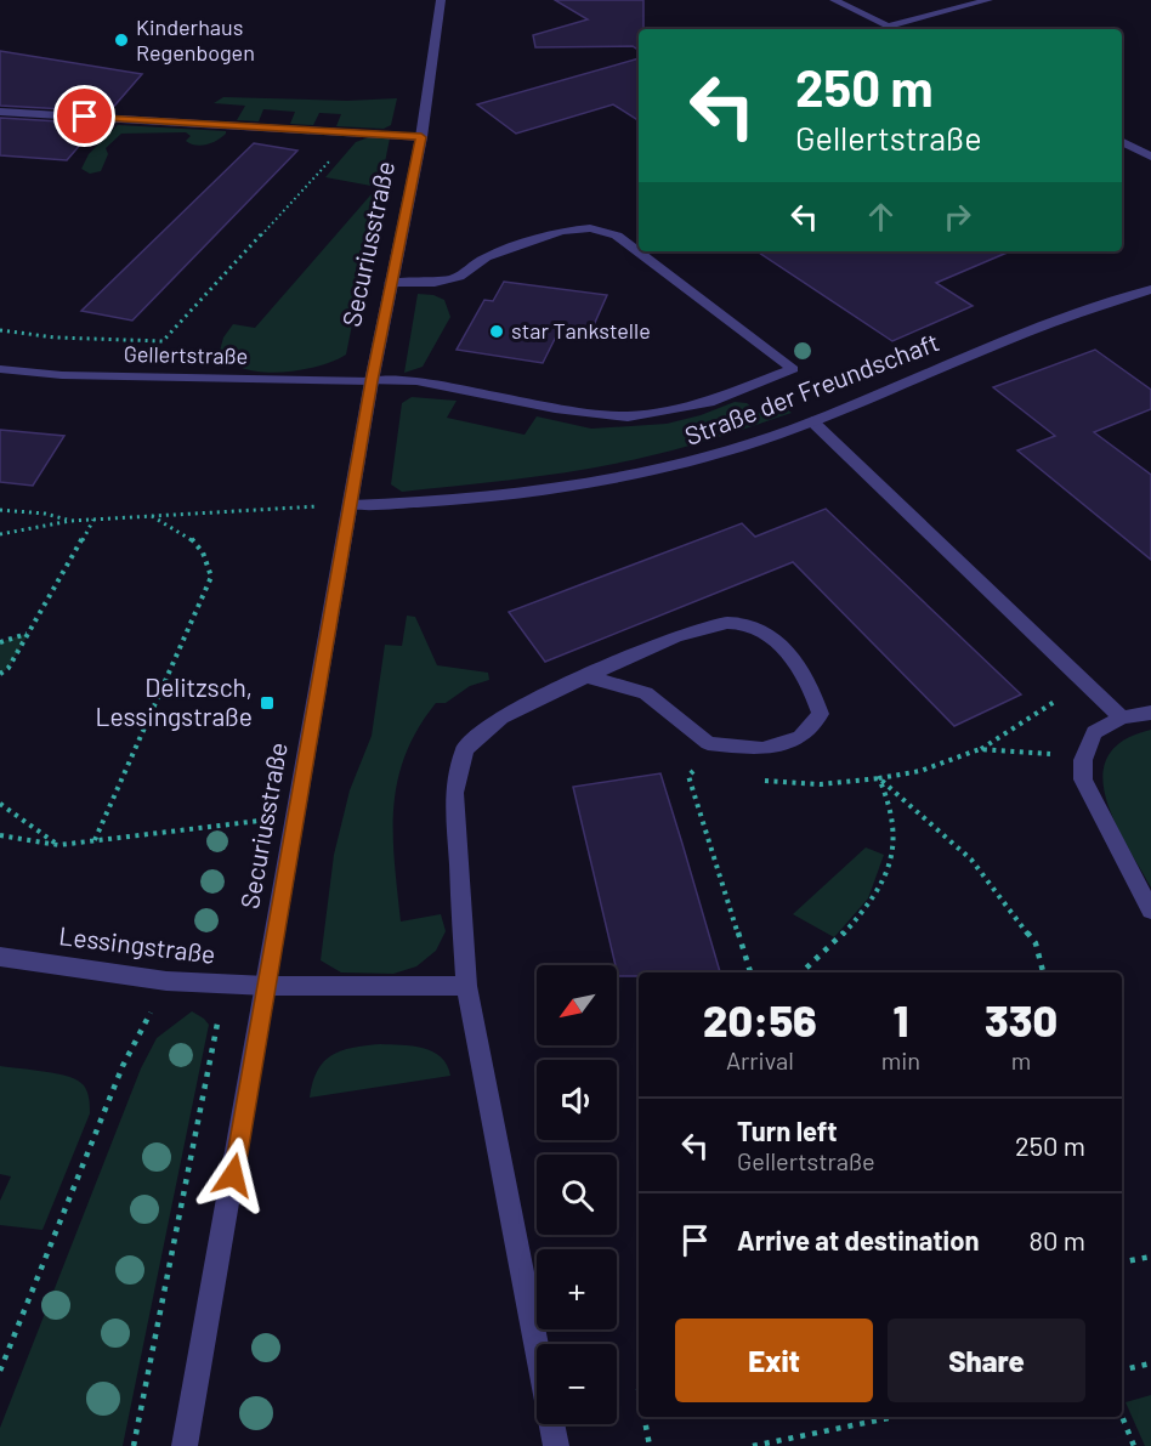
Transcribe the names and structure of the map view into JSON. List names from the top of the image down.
{
  "streets": {
    "street": [
      "Securiusstraße",
      "Gellertstraße",
      "Straße der Freundschaft",
      "Lessingstraße"
    ]
  },
  "crossings": [
    ["Securiusstraße", "Gellertstraße"],
    ["Securiusstraße", "Straße der Freundschaft"],
    ["Securiusstraße", "Lessingstraße"]
  ],
  "places": {
    "other": ["Kinderhaus Regenbogen", "star Tankstelle"],
    "transit": ["Delitzsch, Lessingstraße"]
  },
  "north": "bottom left",
  "page": {
    "turn": ["250 m", "Gellertstraße"],
    "map_buttons": ["+", "−"],
    "eta": [
      "20:56",
      "Arrival",
      "1",
      "min",
      "330",
      "m"
    ],
    "list": [
      {
        "name": "Turn left",
        "note": "Gellertstraße",
        "value": "250 m"
      },
      {
        "name": "Arrive at destination",
        "value": "80 m"
      }
    ],
    "buttons": ["Exit", "Share"]
  }
}
